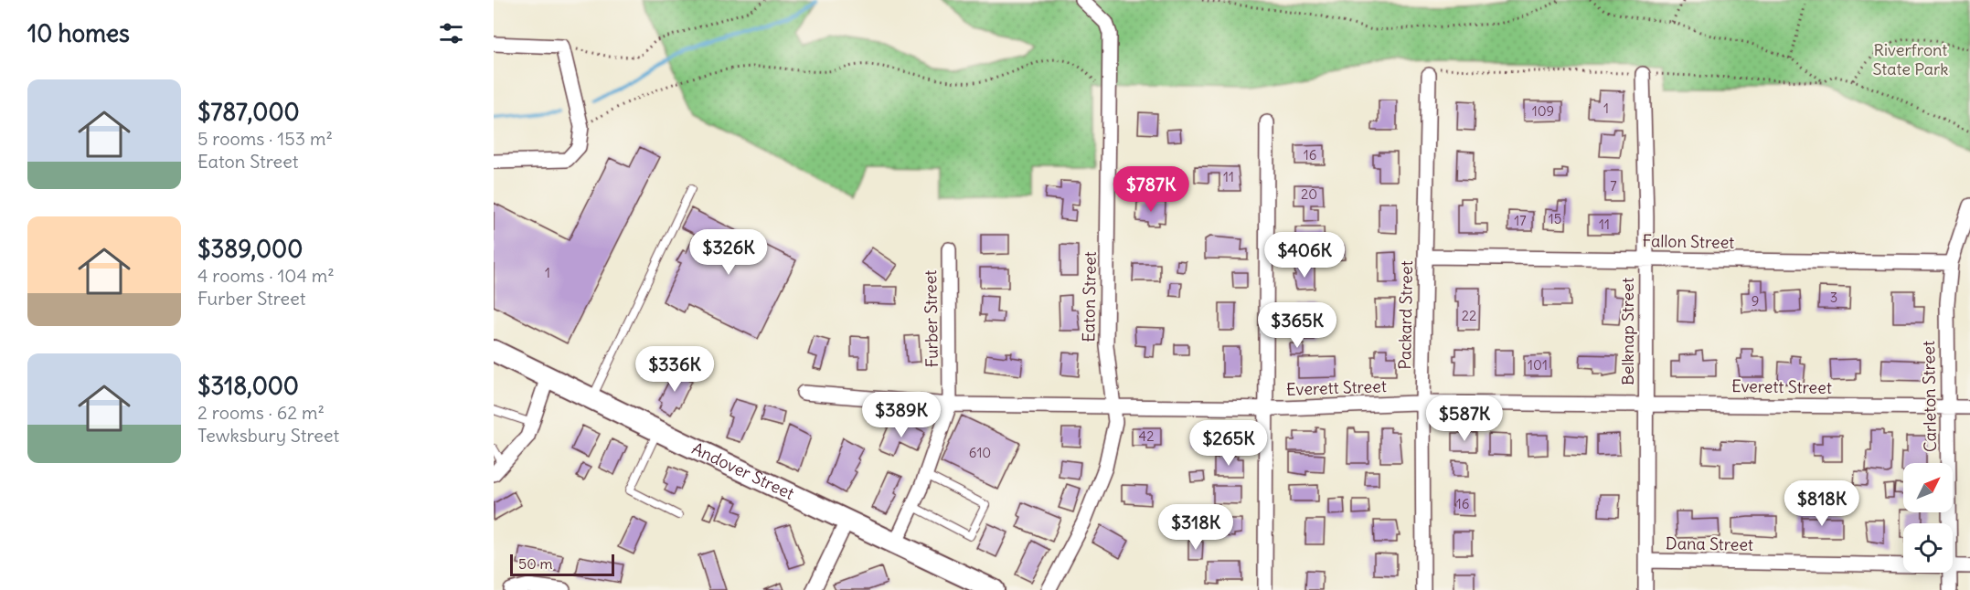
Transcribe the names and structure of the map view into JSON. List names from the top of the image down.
{
  "streets": {
    "main road": ["Andover Street"],
    "street": [
      "Fallon Street",
      "Eaton Street",
      "Packard Street",
      "Furber Street",
      "Belknap Street",
      "Everett Street",
      "Carleton Street",
      "Dana Street"
    ]
  },
  "crossings": [
    ["Fallon Street", "Packard Street"],
    ["Fallon Street", "Belknap Street"],
    ["Fallon Street", "Carleton Street"],
    ["Eaton Street", "Everett Street"],
    ["Packard Street", "Everett Street"],
    ["Furber Street", "Everett Street"],
    ["Furber Street", "Andover Street"],
    ["Belknap Street", "Everett Street"],
    ["Belknap Street", "Dana Street"],
    ["Everett Street", "Carleton Street"]
  ],
  "parks": ["Riverfront State Park"],
  "house_numbers": [
    "1",
    "109",
    "16",
    "11",
    "7",
    "20",
    "15",
    "17",
    "11",
    "1",
    "3",
    "9",
    "22",
    "101",
    "42",
    "610",
    "16"
  ],
  "scale_bar": "50 m",
  "north": "top right",
  "page": {
    "heading": "10 homes",
    "list": [
      {
        "name": "$787,000",
        "note": "5 rooms · 153 m² · Eaton Street"
      },
      {
        "name": "$389,000",
        "note": "4 rooms · 104 m² · Furber Street"
      },
      {
        "name": "$318,000",
        "note": "2 rooms · 62 m² · Tewksbury Street"
      }
    ],
    "price": [
      "$787K",
      "$326K",
      "$406K",
      "$365K",
      "$336K",
      "$389K",
      "$587K",
      "$265K",
      "$818K",
      "$318K"
    ],
    "scale": "50 m"
  }
}
